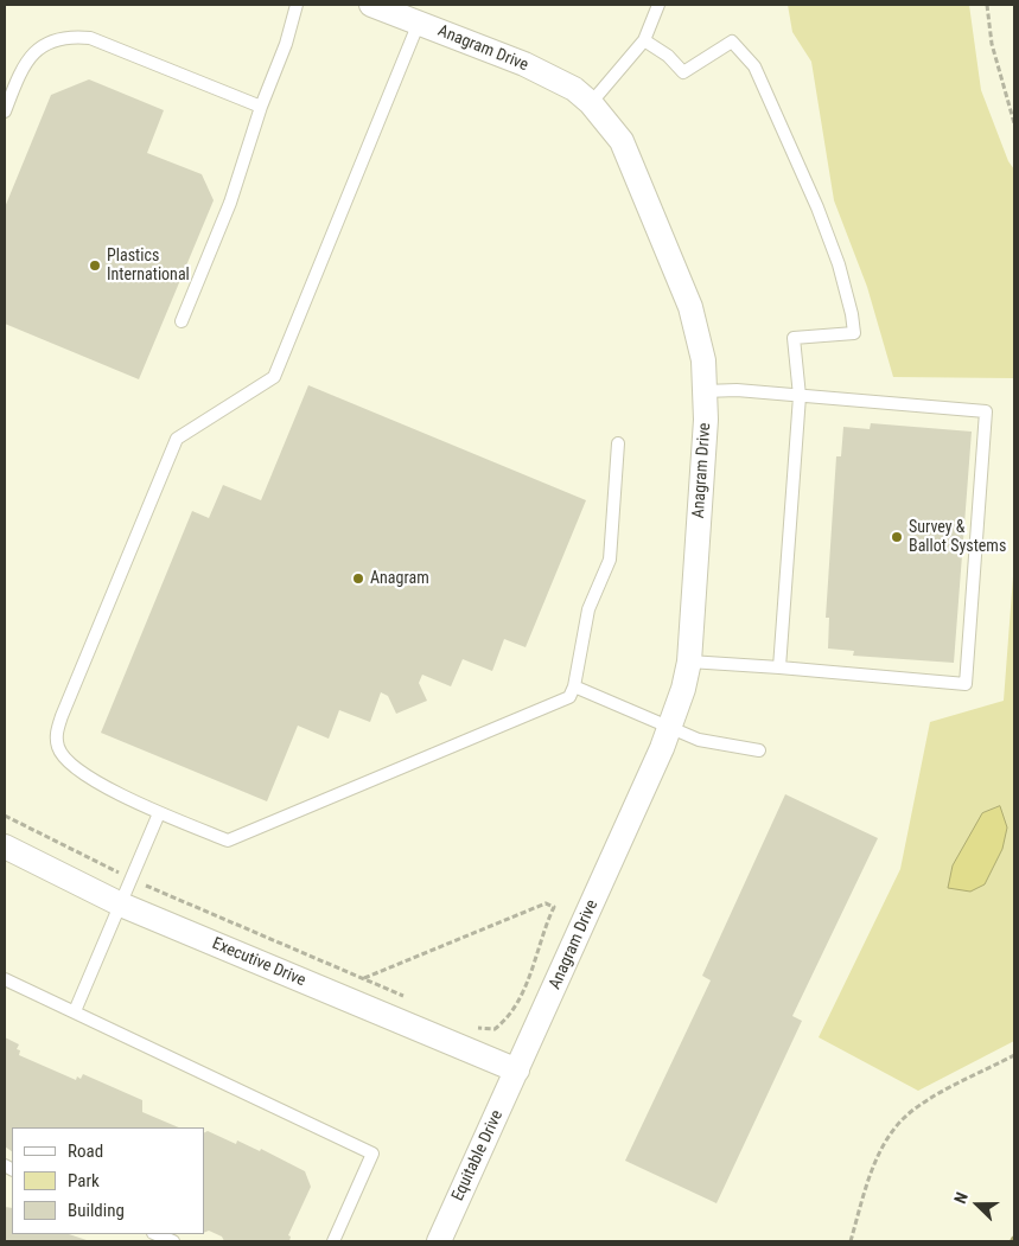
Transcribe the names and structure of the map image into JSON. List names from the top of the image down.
{
  "streets": {
    "street": ["Anagram Drive", "Executive Drive", "Equitable Drive"]
  },
  "crossings": [
    ["Anagram Drive", "Executive Drive"],
    ["Anagram Drive", "Equitable Drive"],
    ["Executive Drive", "Equitable Drive"]
  ],
  "places": ["Plastics International", "Survey & Ballot Systems", "Anagram"],
  "legend": ["Road", "Park", "Building"],
  "north": "left"
}
